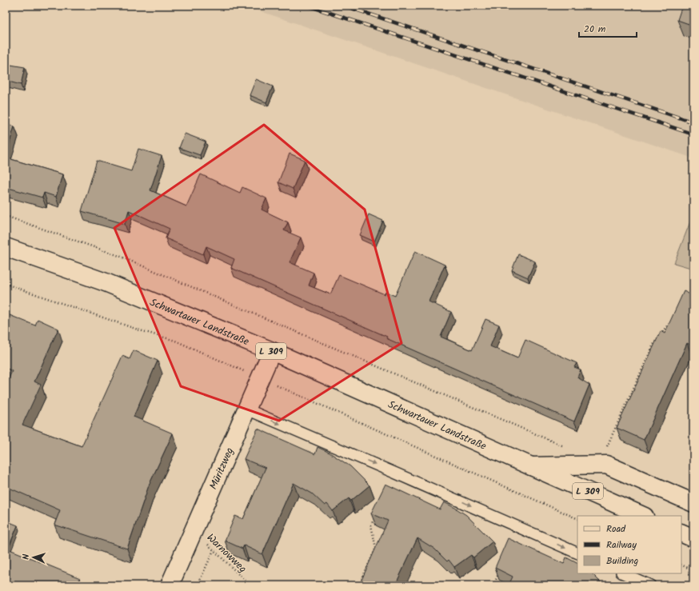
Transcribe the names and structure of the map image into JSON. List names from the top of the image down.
{
  "streets": {
    "main road": ["Schwartauer Landstraße", "L 309", "Müritzweg"],
    "path": ["Warnowweg"]
  },
  "crossings": [
    ["Schwartauer Landstraße", "Müritzweg"],
    ["Müritzweg", "Warnowweg"]
  ],
  "legend": ["Road", "Railway", "Building"],
  "scale_bar": "20 m",
  "north": "left"
}
